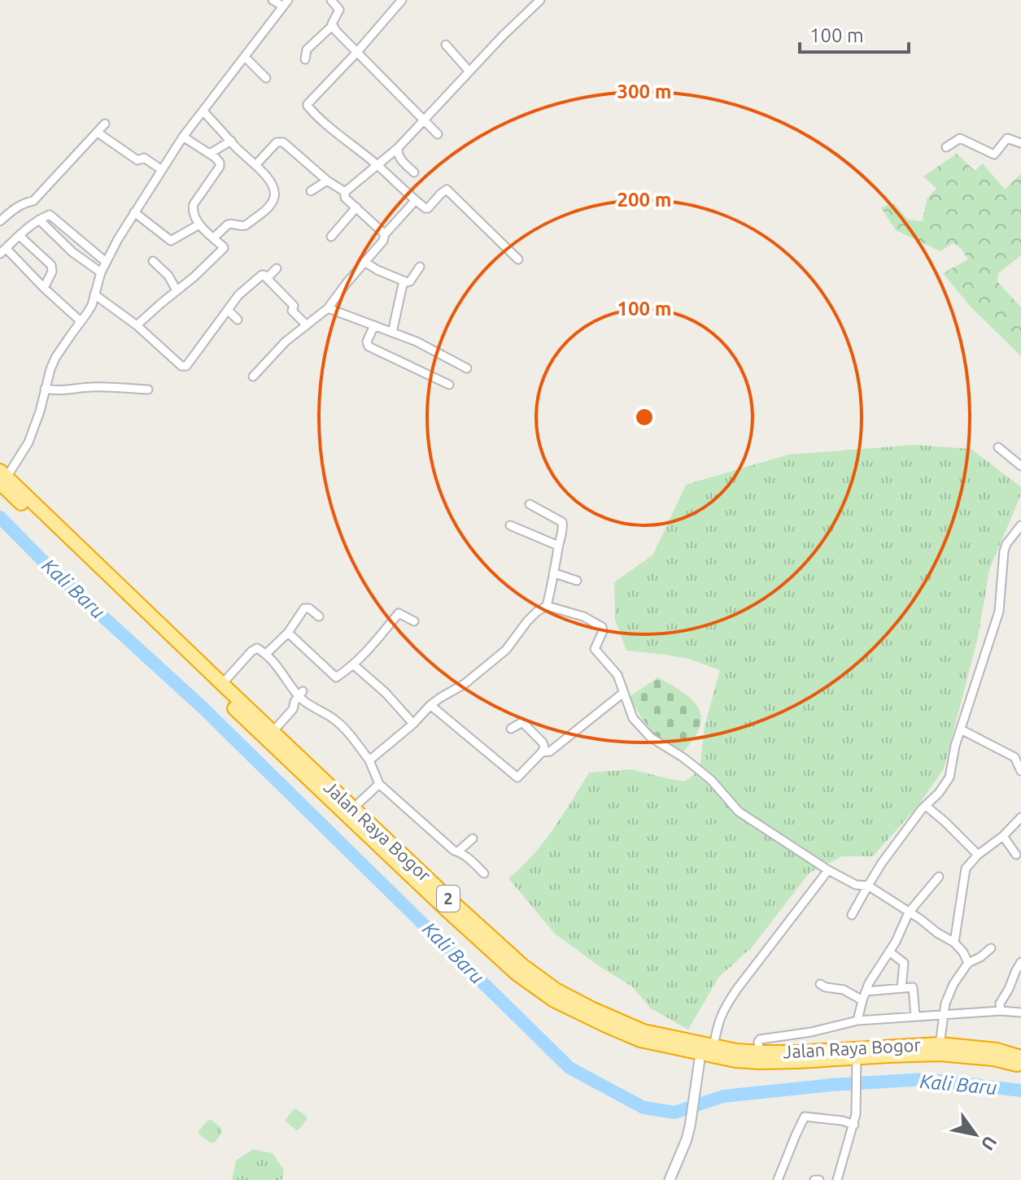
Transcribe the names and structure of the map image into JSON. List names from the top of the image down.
{
  "streets": {
    "highway": ["Jalan Raya Bogor", "2"]
  },
  "water": ["Kali Baru"],
  "scale_bar": "100 m",
  "north": "bottom right",
  "rings": ["300 m", "200 m", "100 m"]
}
